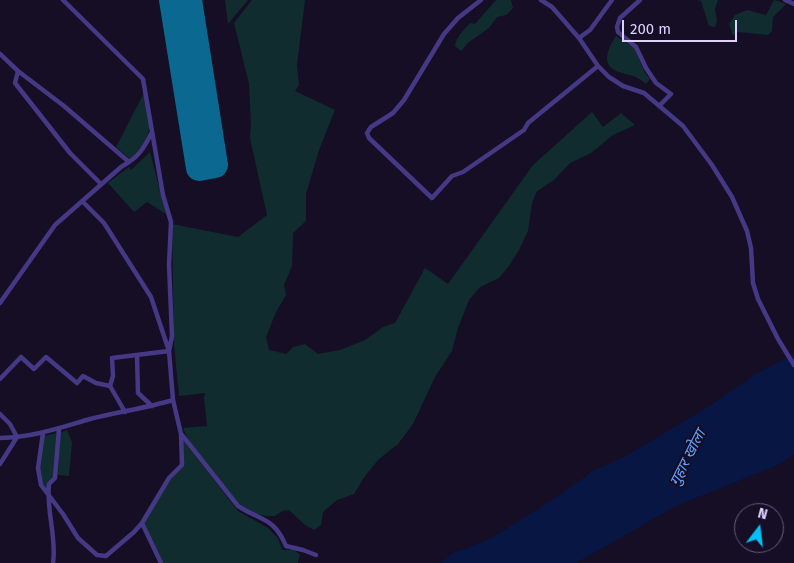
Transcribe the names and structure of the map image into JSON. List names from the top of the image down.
{
  "water": ["गुहार खोला"],
  "scale_bar": "200 m",
  "north": "top"
}
